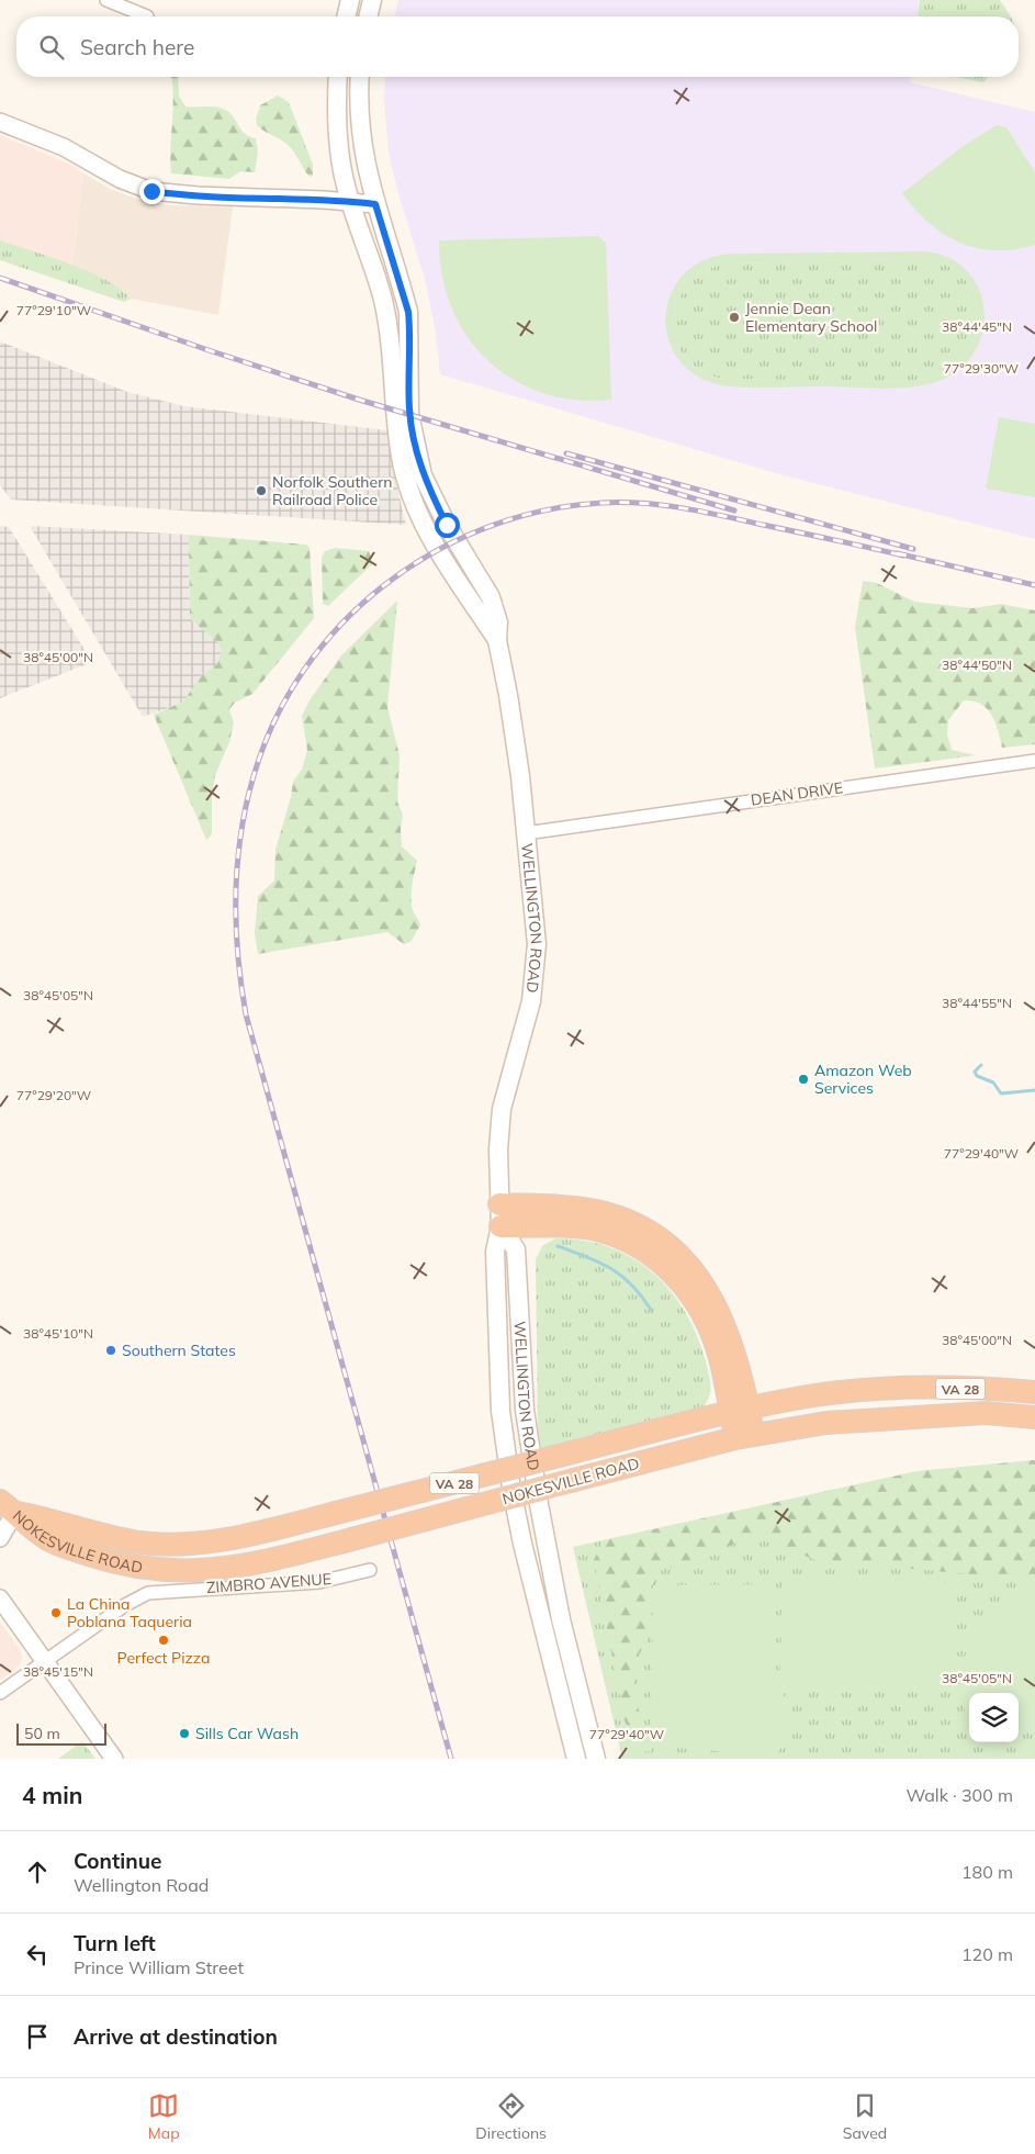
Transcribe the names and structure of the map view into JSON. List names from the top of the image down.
{
  "streets": {
    "highway": ["VA 28", "NOKESVILLE ROAD"],
    "main road": ["WELLINGTON ROAD"],
    "street": ["DEAN DRIVE", "ZIMBRO AVENUE"]
  },
  "crossings": [
    ["DEAN DRIVE", "WELLINGTON ROAD"]
  ],
  "places": [
    "Jennie Dean Elementary School",
    "Norfolk Southern Railroad Police",
    "Amazon Web Services",
    "Southern States",
    "La China Poblana Taqueria",
    "Perfect Pizza",
    "Sills Car Wash"
  ],
  "scale_bar": "50 m",
  "page": {
    "search": "Search here",
    "scale": "50 m",
    "heading": ["4 min", "Walk · 300 m"],
    "list": [
      ["Continue", "Wellington Road", "180 m"],
      ["Turn left", "Prince William Street", "120 m"],
      "Arrive at destination"
    ],
    "nav": ["Map", "Directions", "Saved"]
  },
  "coordinates": [
    "77°29'10\"W",
    "38°44'45\"N",
    "77°29'30\"W",
    "38°45'00\"N",
    "38°44'50\"N",
    "38°45'05\"N",
    "38°44'55\"N",
    "77°29'20\"W",
    "77°29'40\"W",
    "38°45'10\"N",
    "38°45'15\"N"
  ]
}
